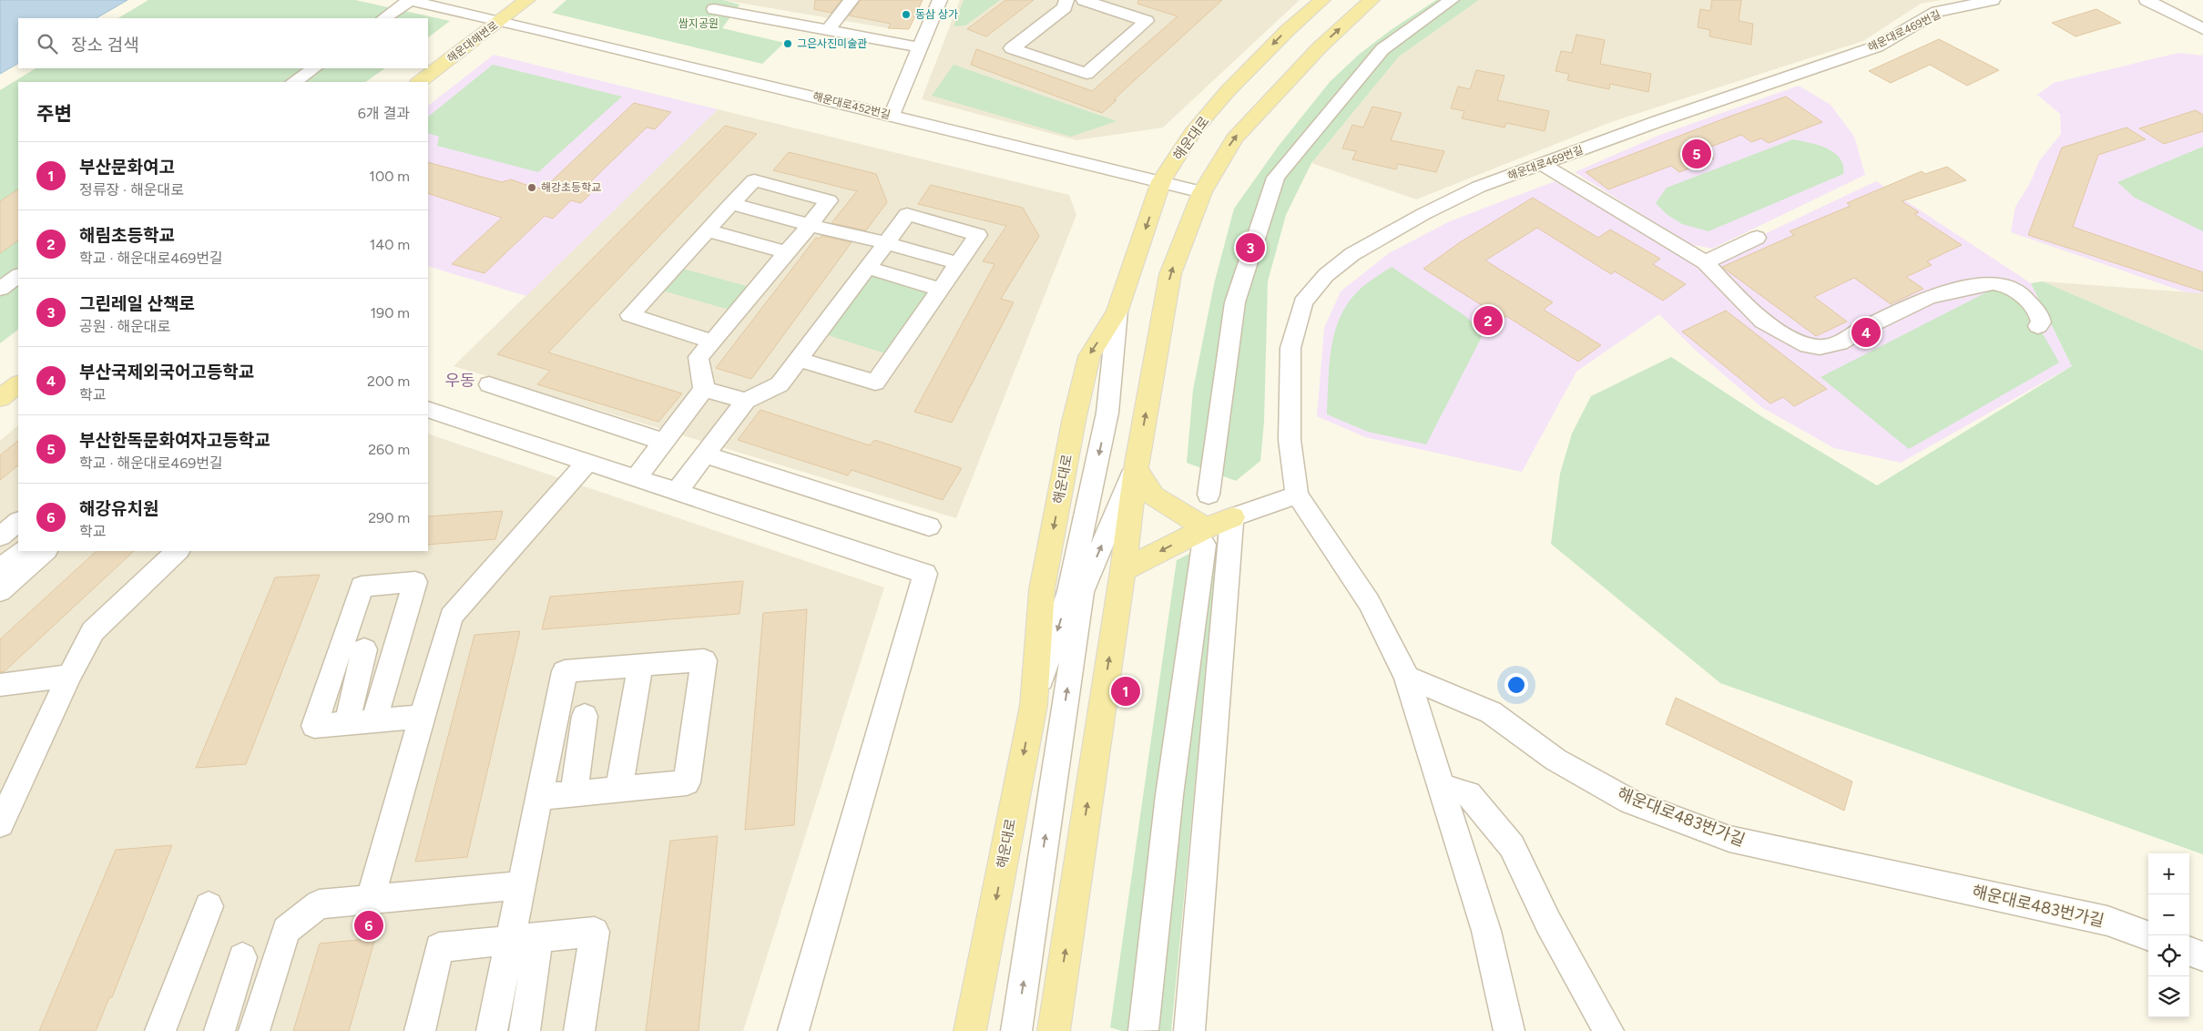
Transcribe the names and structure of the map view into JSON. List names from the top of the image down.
{
  "streets": {
    "main road": ["해운대해변로", "해운대로"],
    "street": ["해운대로469번길", "해운대로452번길", "해운대로483번가길"]
  },
  "crossings": [
    ["해운대해변로", "해운대로452번길"],
    ["해운대로452번길", "해운대로"]
  ],
  "districts": ["우동"],
  "parks": ["쌈지공원"],
  "places": ["동삼 상가", "그은사진미술관", "해강초등학교"],
  "page": {
    "search": "장소 검색",
    "heading": ["주변", "6개 결과"],
    "pins": [
      "5",
      "3",
      "2",
      "4",
      "1",
      "6"
    ],
    "list": [
      {
        "mark": "1",
        "name": "부산문화여고",
        "note": "정류장 · 해운대로",
        "value": "100 m"
      },
      {
        "mark": "2",
        "name": "해림초등학교",
        "note": "학교 · 해운대로469번길",
        "value": "140 m"
      },
      {
        "mark": "3",
        "name": "그린레일 산책로",
        "note": "공원 · 해운대로",
        "value": "190 m"
      },
      {
        "mark": "4",
        "name": "부산국제외국어고등학교",
        "note": "학교",
        "value": "200 m"
      },
      {
        "mark": "5",
        "name": "부산한독문화여자고등학교",
        "note": "학교 · 해운대로469번길",
        "value": "260 m"
      },
      {
        "mark": "6",
        "name": "해강유치원",
        "note": "학교",
        "value": "290 m"
      }
    ],
    "map_buttons": ["+", "−"]
  }
}
